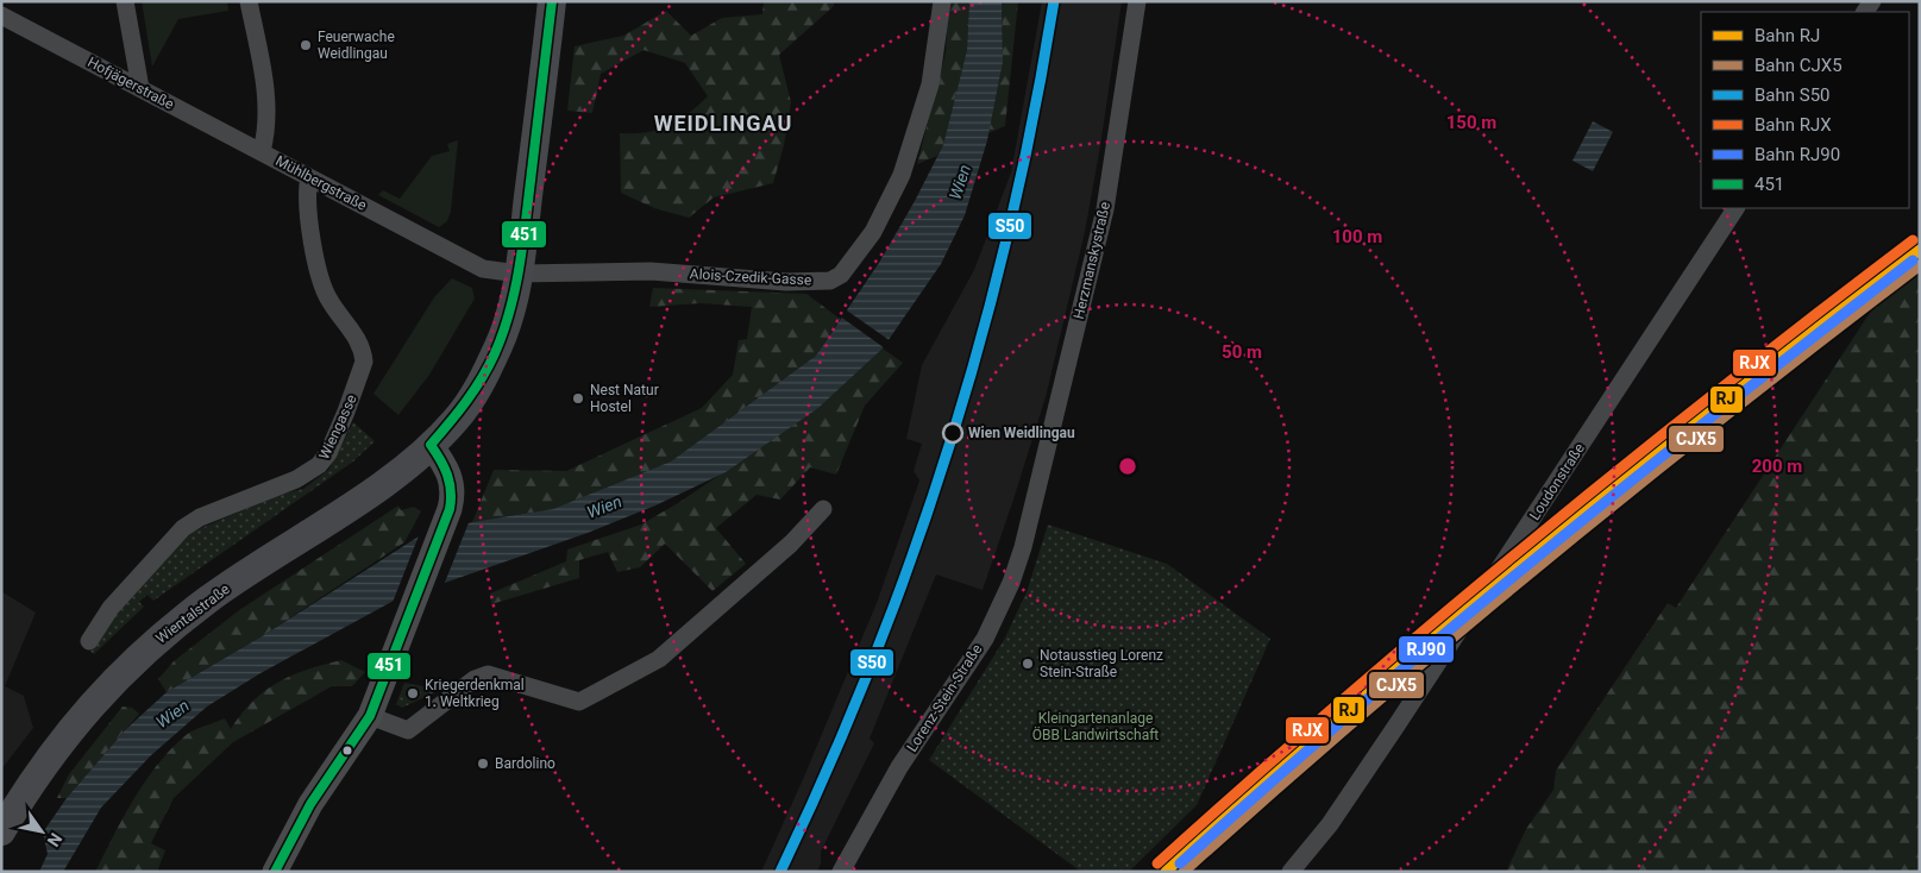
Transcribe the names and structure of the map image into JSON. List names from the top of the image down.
{
  "streets": {
    "main road": ["Wientalstraße"],
    "street": [
      "Hofjägerstraße",
      "Mühlbergstraße",
      "Herzmanskystraße",
      "Alois-Czedik-Gasse",
      "Wiengasse",
      "Loudonstraße",
      "Lorenz-Stein-Straße"
    ]
  },
  "crossings": [
    ["Hofjägerstraße", "Mühlbergstraße"],
    ["Mühlbergstraße", "Alois-Czedik-Gasse"],
    ["Mühlbergstraße", "Wiengasse"],
    ["Mühlbergstraße", "Wientalstraße"],
    ["Herzmanskystraße", "Lorenz-Stein-Straße"],
    ["Alois-Czedik-Gasse", "Wientalstraße"]
  ],
  "districts": ["WEIDLINGAU"],
  "water": ["Wien"],
  "parks": ["Kleingartenanlage ÖBB Landwirtschaft"],
  "places": [
    "Feuerwache Weidlingau",
    "Nest Natur Hostel",
    "Wien Weidlingau",
    "Notausstieg Lorenz Stein-Straße",
    "Kriegerdenkmal 1. Weltkrieg",
    "Bardolino"
  ],
  "lines": [
    "rail line S50",
    "transit line 451",
    "rail line RJX",
    "rail line RJ",
    "rail line RJ90",
    "rail line CJX5"
  ],
  "legend": [
    "Bahn RJ",
    "Bahn CJX5",
    "Bahn S50",
    "Bahn RJX",
    "Bahn RJ90",
    "451"
  ],
  "north": "bottom right",
  "rings": [
    "150 m",
    "100 m",
    "50 m",
    "200 m"
  ]
}
